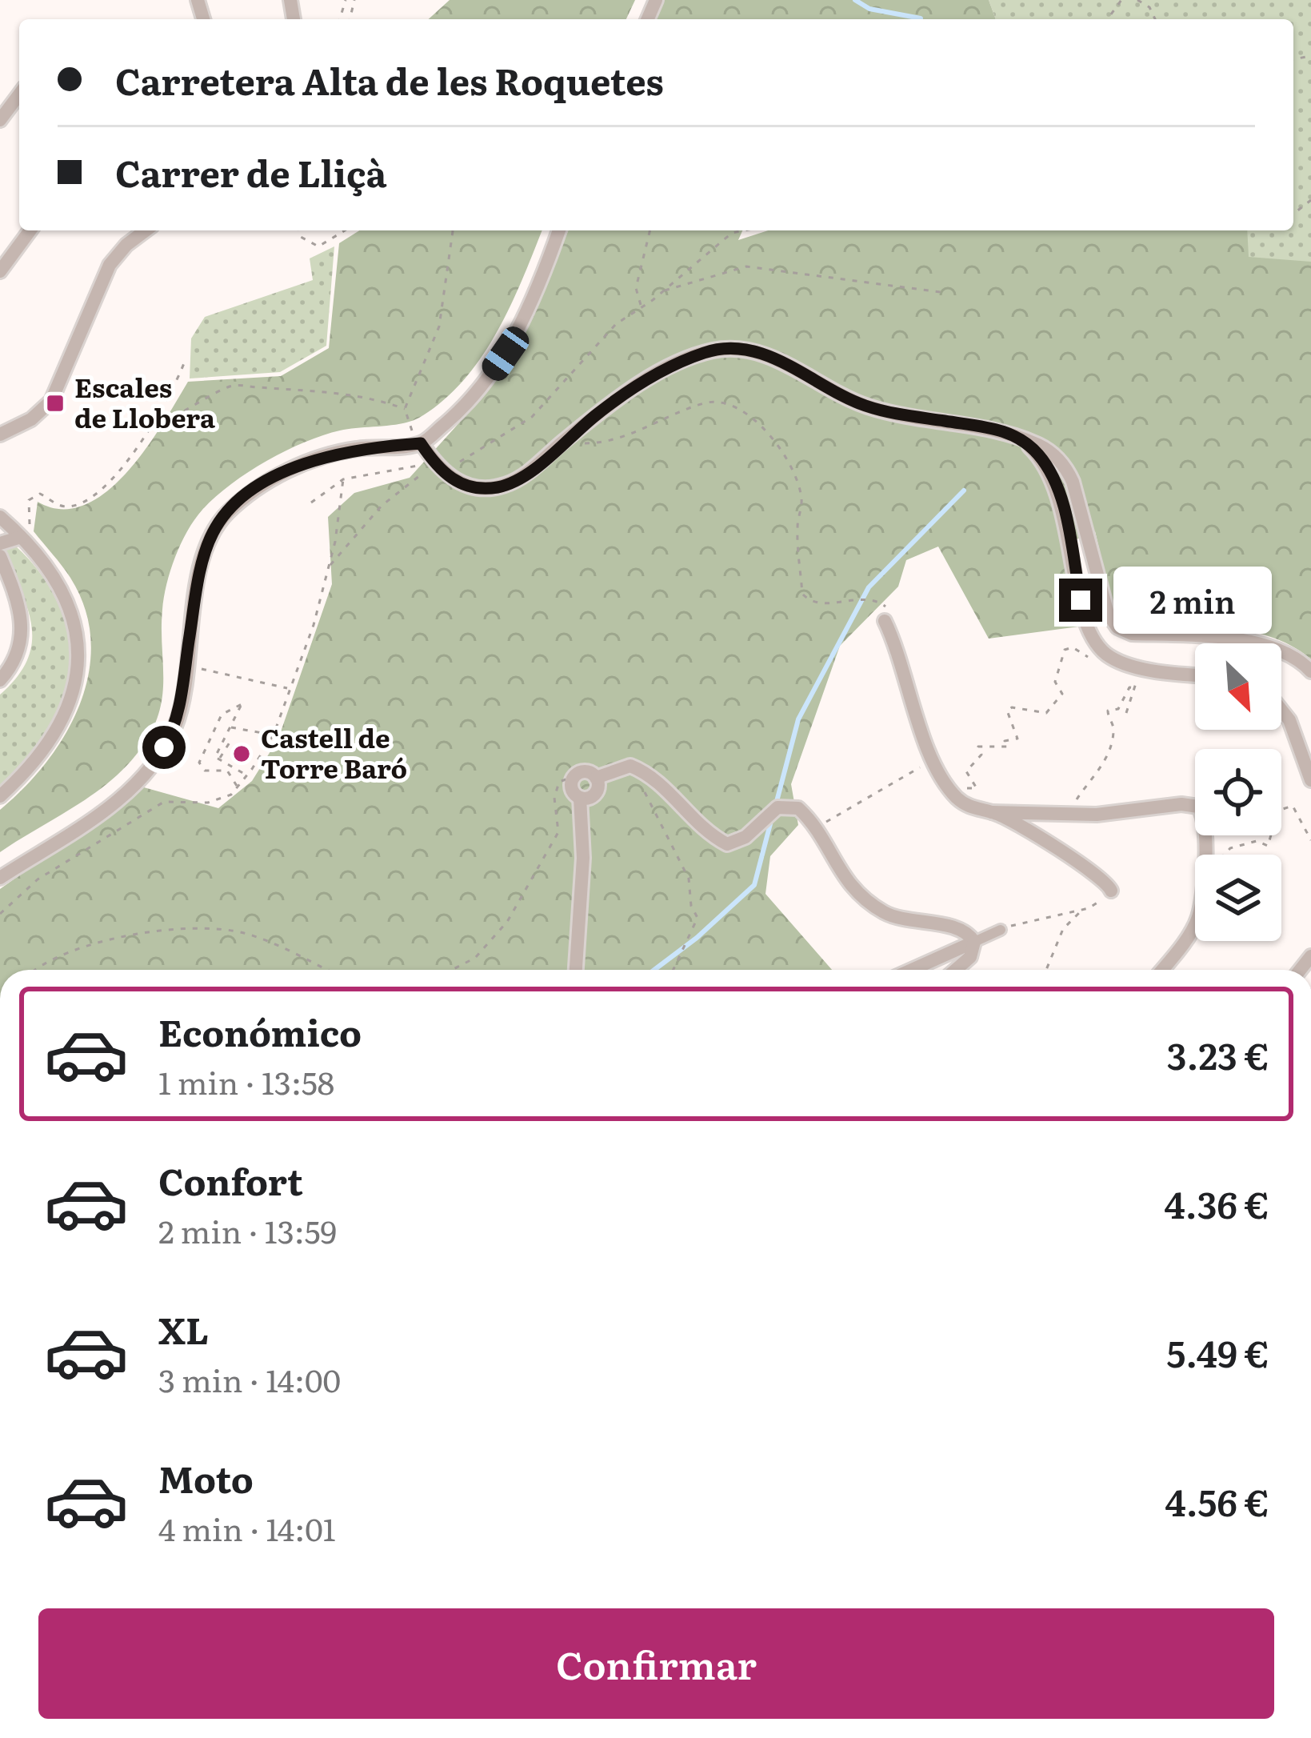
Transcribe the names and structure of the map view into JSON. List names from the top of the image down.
{
  "places": {
    "transit": ["Escales de Llobera"],
    "other": ["Castell de Torre Baró"]
  },
  "north": "bottom right",
  "page": {
    "banner": ["Carretera Alta de les Roquetes", "Carrer de Lliçà"],
    "bubble": "2 min",
    "list": [
      {
        "name": "Económico",
        "note": "1 min · 13:58",
        "value": "3.23 €"
      },
      {
        "name": "Confort",
        "note": "2 min · 13:59",
        "value": "4.36 €"
      },
      {
        "name": "XL",
        "note": "3 min · 14:00",
        "value": "5.49 €"
      },
      {
        "name": "Moto",
        "note": "4 min · 14:01",
        "value": "4.56 €"
      }
    ],
    "buttons": "Confirmar"
  }
}
